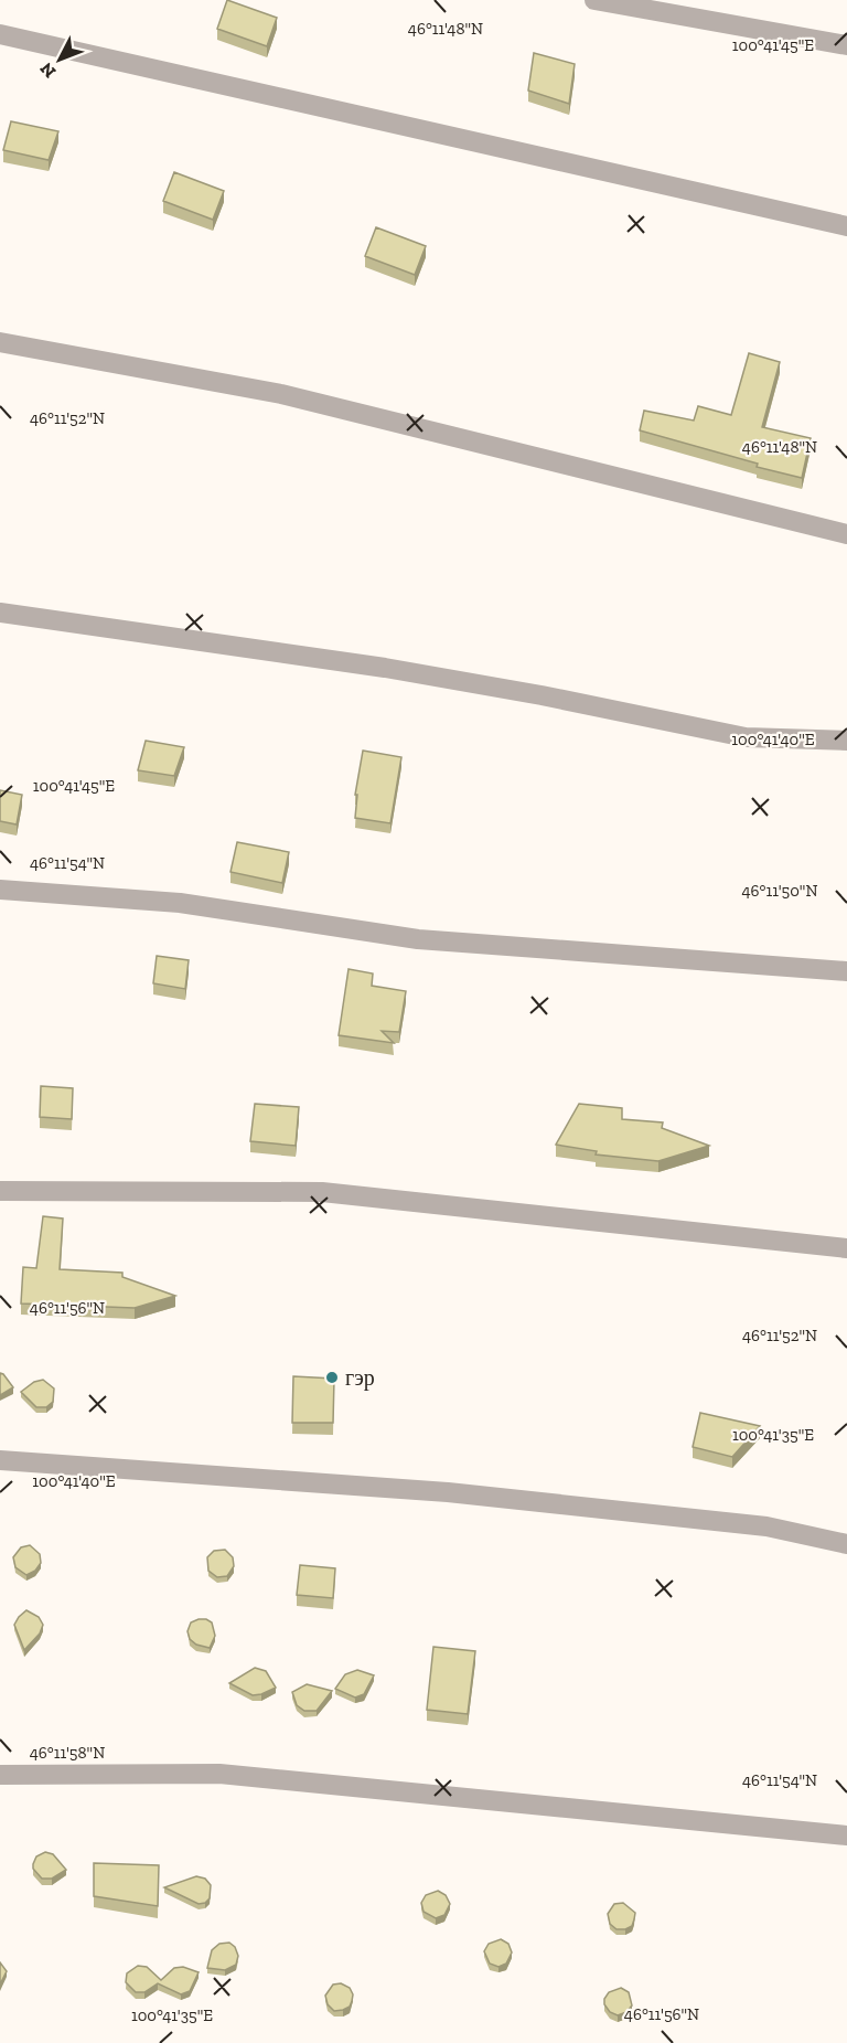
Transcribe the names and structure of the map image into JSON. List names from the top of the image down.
{
  "places": ["гэр"],
  "north": "bottom left",
  "coordinates": [
    "46°11'48\"N",
    "100°41'45\"E",
    "46°11'52\"N",
    "100°41'40\"E",
    "46°11'54\"N",
    "46°11'50\"N",
    "46°11'56\"N",
    "100°41'35\"E",
    "46°11'58\"N"
  ]
}
